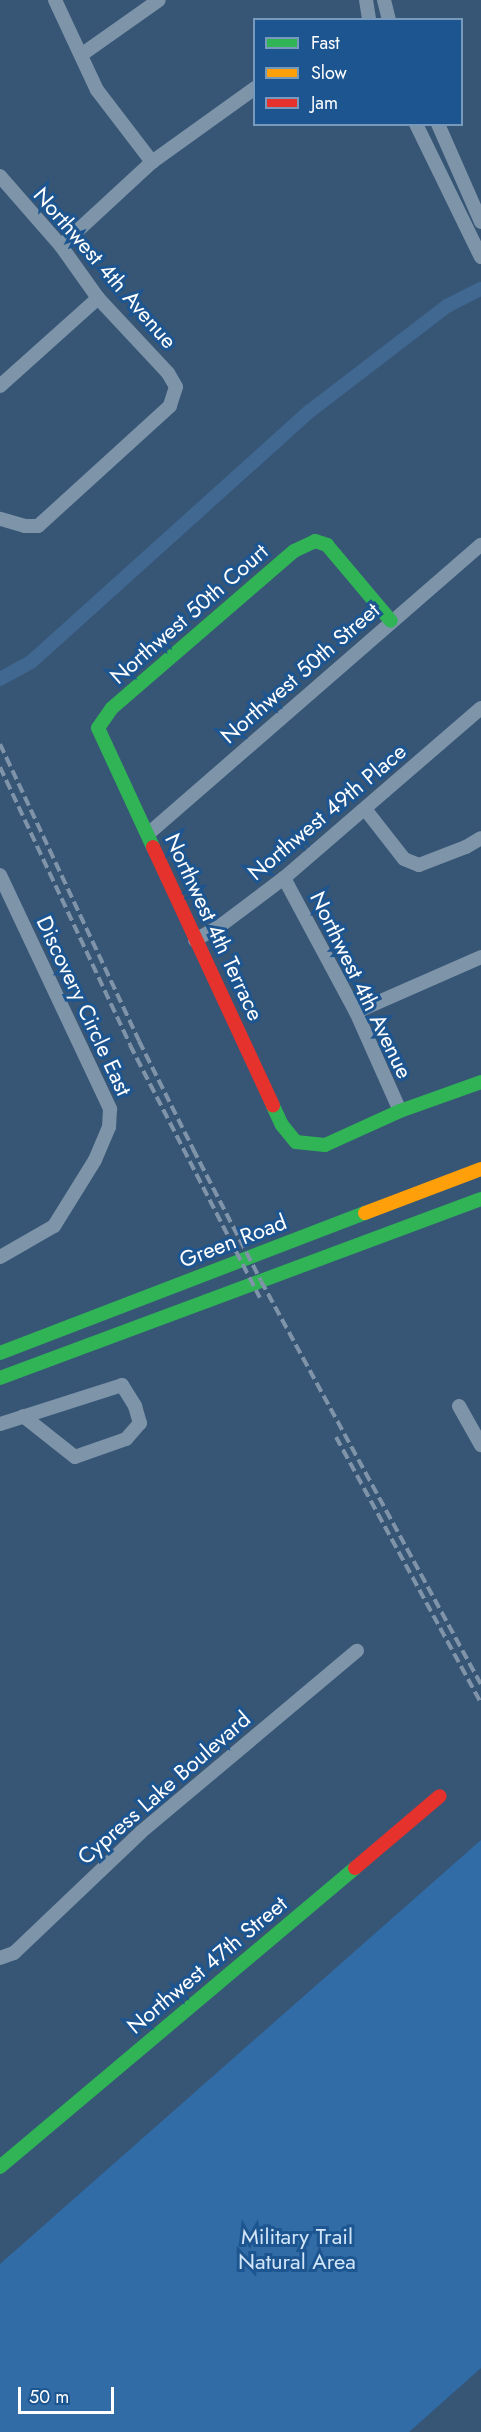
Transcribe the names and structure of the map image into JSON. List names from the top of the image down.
{
  "streets": {
    "street": [
      "Northwest 4th Avenue",
      "Northwest 50th Court",
      "Northwest 50th Street",
      "Northwest 49th Place",
      "Northwest 4th Terrace",
      "Discovery Circle East",
      "Green Road",
      "Cypress Lake Boulevard",
      "Northwest 47th Street"
    ]
  },
  "crossings": [
    ["Northwest 4th Avenue", "Northwest 49th Place"],
    ["Northwest 4th Avenue", "Northwest 4th Terrace"],
    ["Northwest 50th Court", "Northwest 50th Street"],
    ["Northwest 50th Court", "Northwest 4th Terrace"],
    ["Northwest 50th Street", "Northwest 4th Terrace"],
    ["Northwest 49th Place", "Northwest 4th Terrace"]
  ],
  "parks": ["Military Trail Natural Area"],
  "legend": ["Fast", "Slow", "Jam"],
  "scale_bar": "50 m"
}
